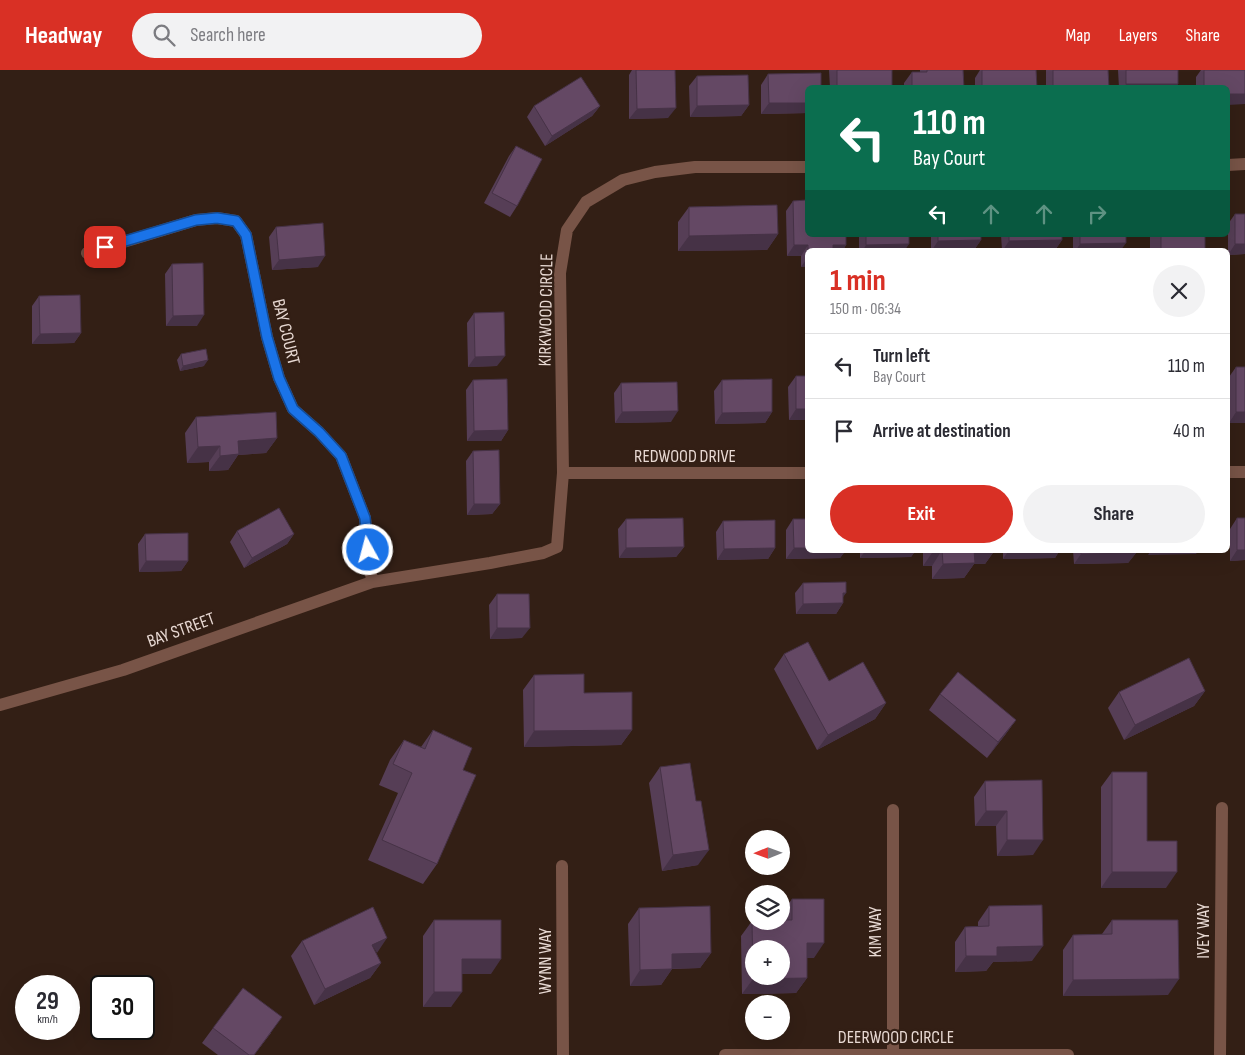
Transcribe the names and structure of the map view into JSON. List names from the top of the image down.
{
  "streets": {
    "street": [
      "KIRKWOOD CIRCLE",
      "BAY COURT",
      "REDWOOD DRIVE",
      "BAY STREET",
      "IVEY WAY",
      "KIM WAY",
      "WYNN WAY",
      "DEERWOOD CIRCLE"
    ]
  },
  "crossings": [
    ["KIRKWOOD CIRCLE", "BAY COURT"],
    ["KIRKWOOD CIRCLE", "REDWOOD DRIVE"],
    ["KIRKWOOD CIRCLE", "BAY STREET"],
    ["BAY COURT", "BAY STREET"],
    ["KIM WAY", "DEERWOOD CIRCLE"]
  ],
  "north": "left",
  "page": {
    "header": "Headway",
    "search": "Search here",
    "nav": ["Map", "Layers", "Share"],
    "turn": ["110 m", "Bay Court"],
    "heading": ["1 min", "150 m · 06:34"],
    "list": [
      {
        "name": "Turn left",
        "note": "Bay Court",
        "value": "110 m"
      },
      {
        "name": "Arrive at destination",
        "value": "40 m"
      }
    ],
    "buttons": ["Exit", "Share"],
    "map_buttons": ["+", "−"],
    "speed": "29 km/h",
    "limit": "30"
  }
}
